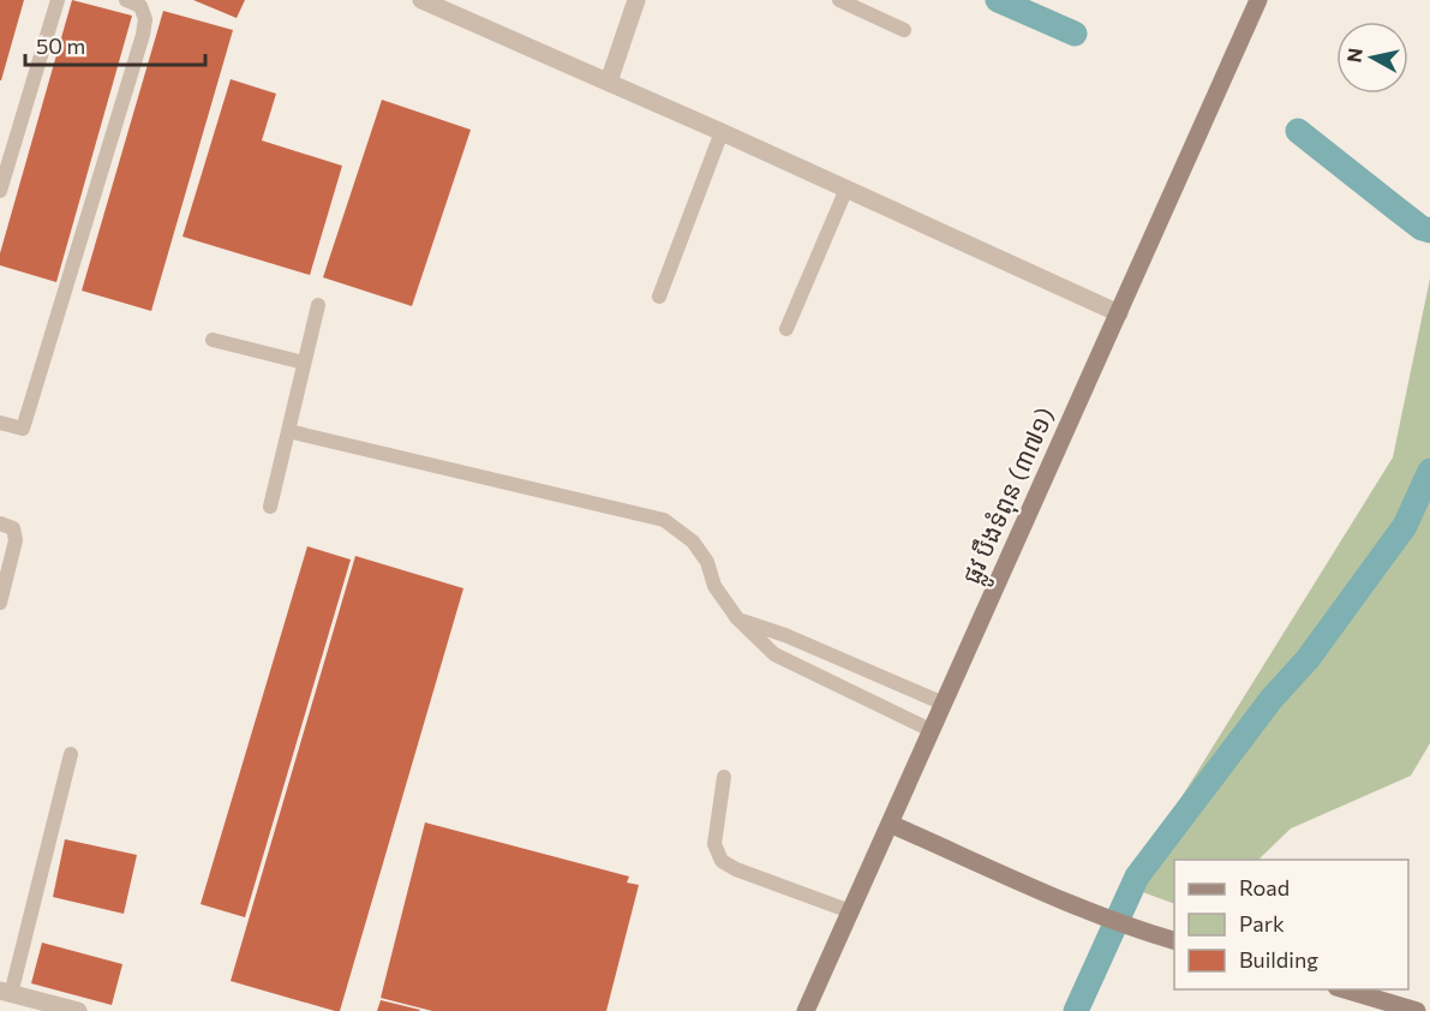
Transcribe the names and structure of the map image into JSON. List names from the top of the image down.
{
  "streets": {
    "main road": ["ផ្លូវ បឹងទំពុន (៣៧១)"]
  },
  "legend": ["Road", "Park", "Building"],
  "scale_bar": "50 m",
  "north": "left"
}
